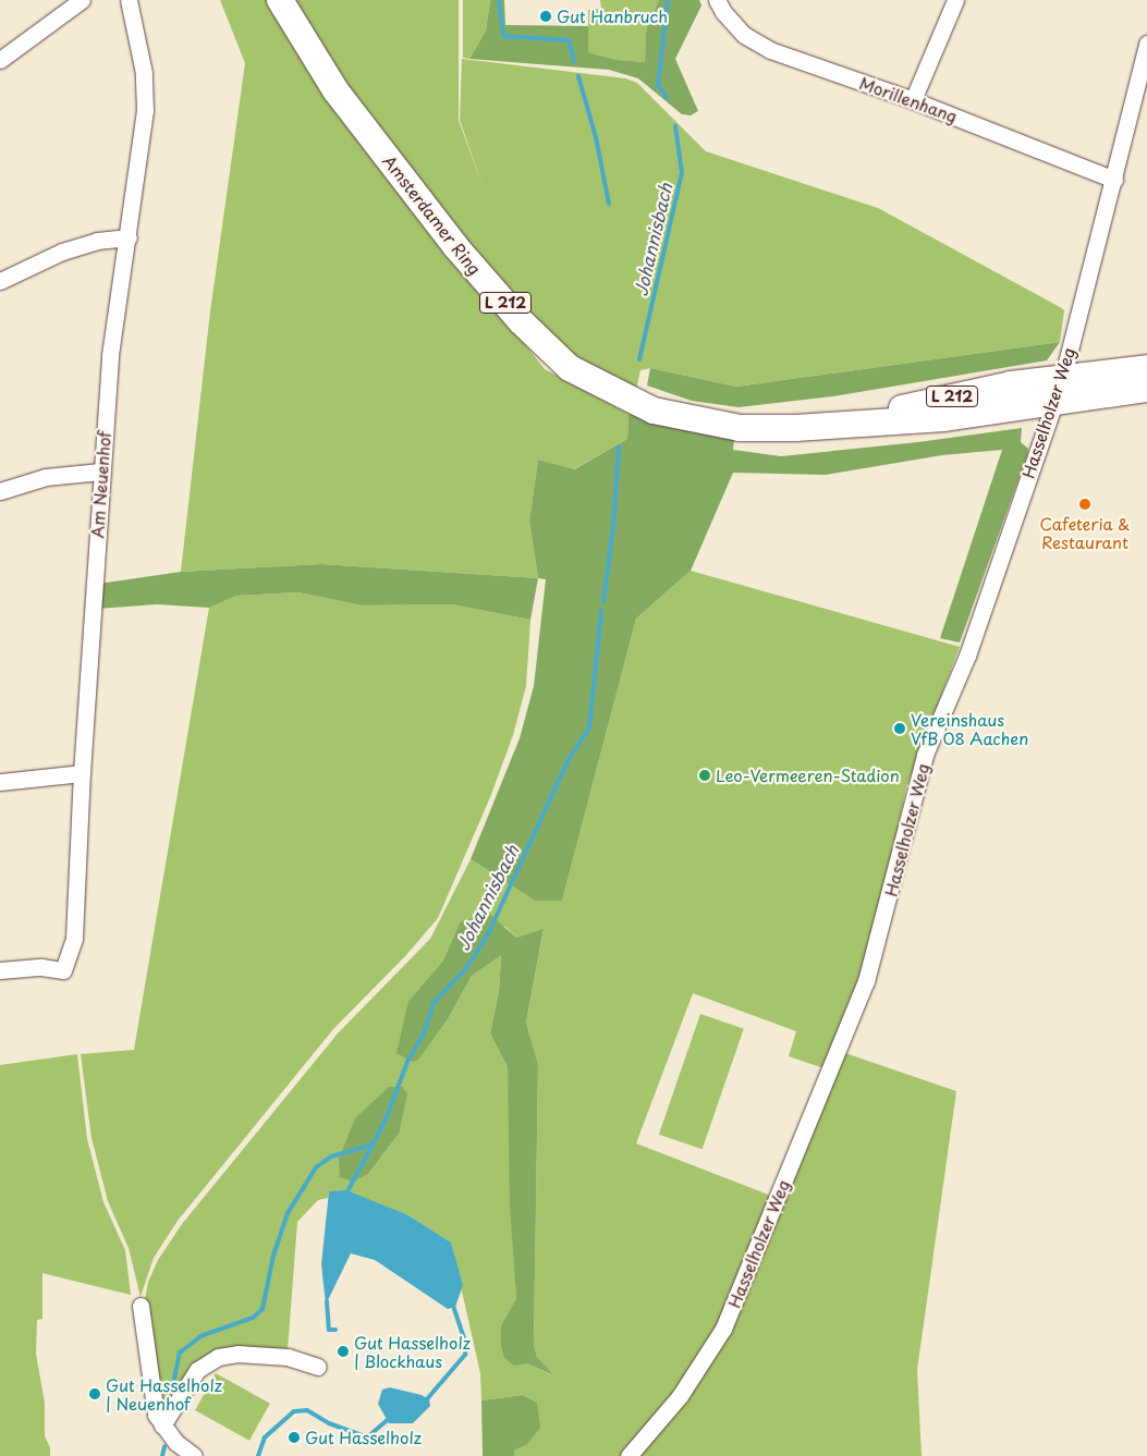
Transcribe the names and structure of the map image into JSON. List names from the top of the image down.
{
  "streets": {
    "main road": ["Amsterdamer Ring", "L 212"],
    "street": ["Morillenhang", "Hasselholzer Weg", "Am Neuenhof"]
  },
  "crossings": [
    ["Morillenhang", "Hasselholzer Weg"],
    ["Amsterdamer Ring", "Hasselholzer Weg"]
  ],
  "water": ["Johannisbach"],
  "places": [
    "Gut Hanbruch",
    "Cafeteria & Restaurant",
    "Vereinshaus VfB 08 Aachen",
    "Leo-Vermeeren-Stadion",
    "Gut Hasselholz | Blockhaus",
    "Gut Hasselholz | Neuenhof",
    "Gut Hasselholz"
  ]
}
